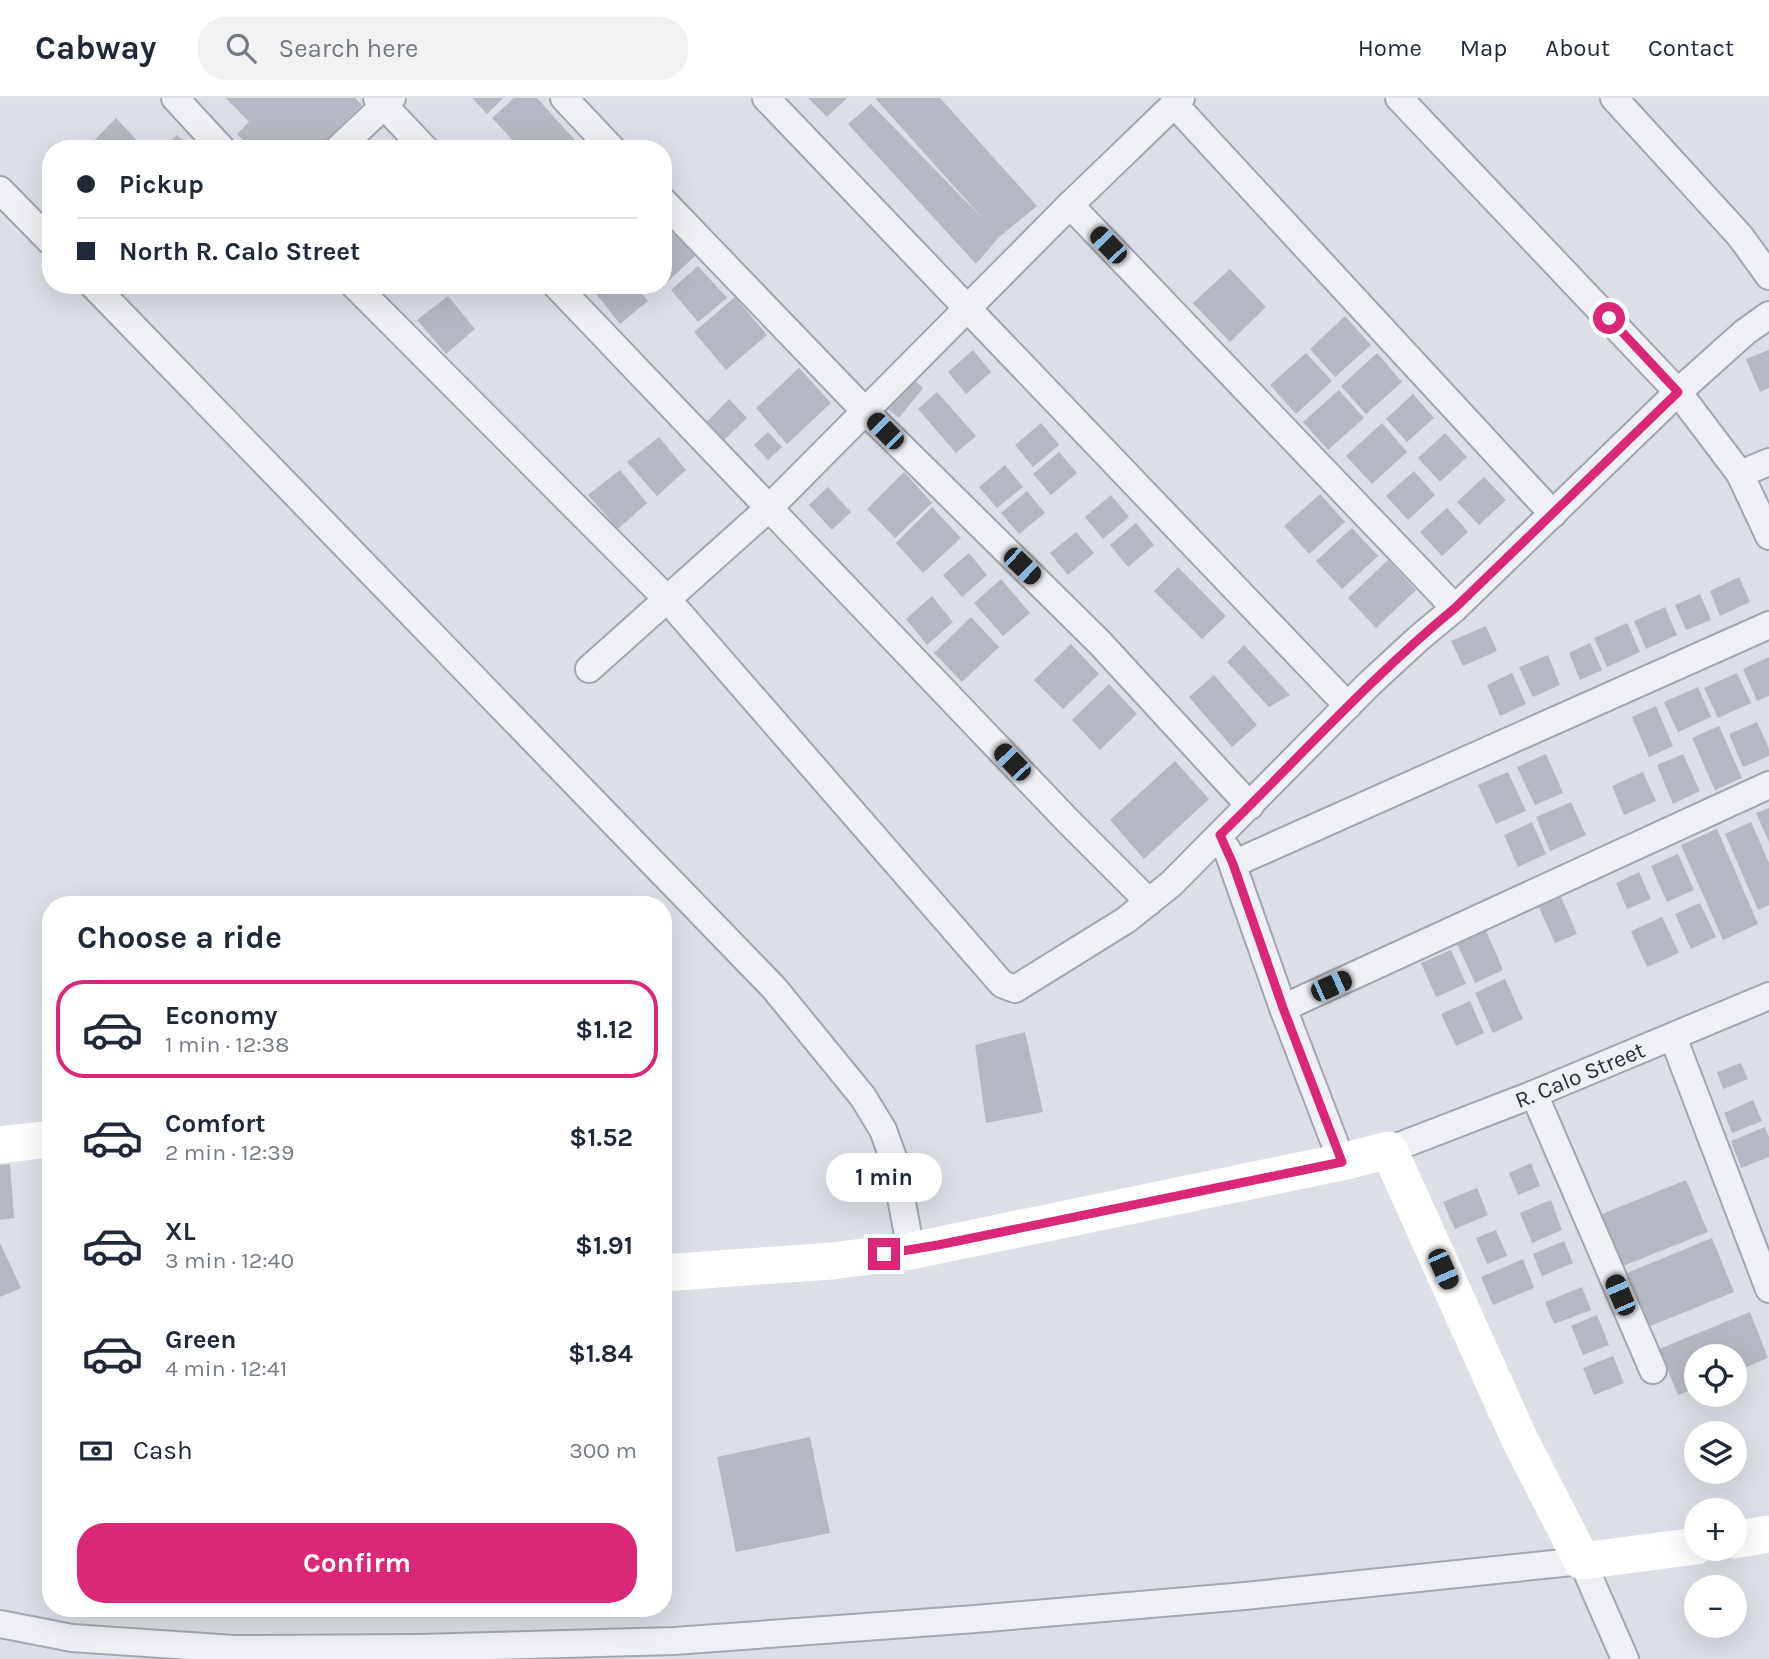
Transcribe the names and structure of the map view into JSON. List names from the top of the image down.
{
  "streets": {
    "street": ["R. Calo Street"]
  },
  "page": {
    "header": "Cabway",
    "search": "Search here",
    "nav": [
      "Home",
      "Map",
      "About",
      "Contact"
    ],
    "banner": ["Pickup", "North R. Calo Street"],
    "heading": "Choose a ride",
    "list": [
      {
        "name": "Economy",
        "note": "1 min · 12:38",
        "value": "$1.12"
      },
      {
        "name": "Comfort",
        "note": "2 min · 12:39",
        "value": "$1.52"
      },
      {
        "name": "XL",
        "note": "3 min · 12:40",
        "value": "$1.91"
      },
      {
        "name": "Green",
        "note": "4 min · 12:41",
        "value": "$1.84"
      }
    ],
    "bubble": "1 min",
    "map_buttons": ["+", "−"],
    "pay": ["Cash", "300 m"],
    "buttons": "Confirm"
  }
}
